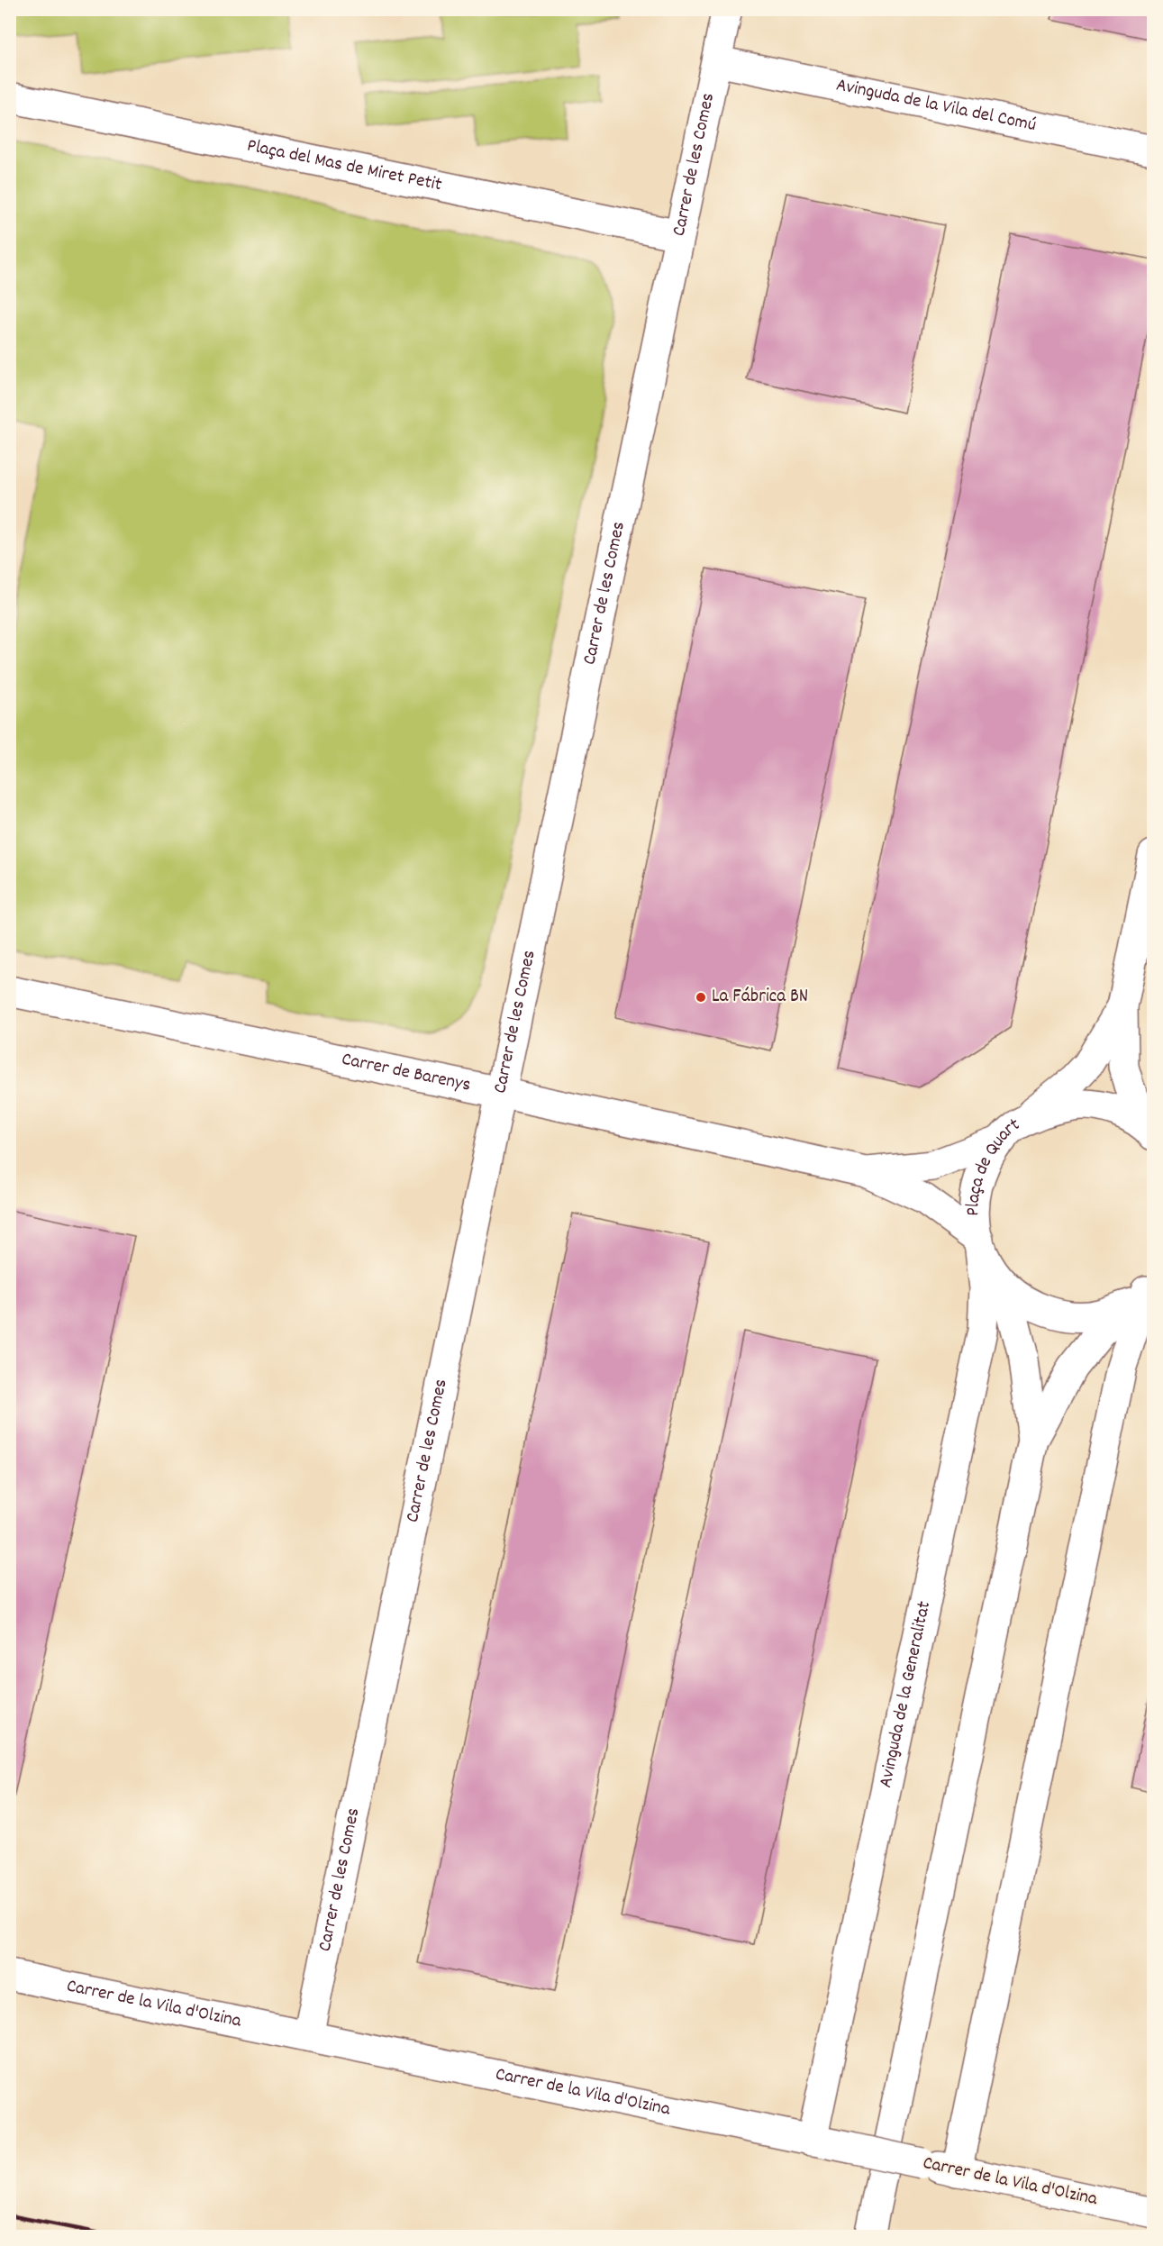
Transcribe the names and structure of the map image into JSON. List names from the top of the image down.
{
  "streets": {
    "street": [
      "Avinguda de la Vila del Comú",
      "Carrer de les Comes",
      "Plaça del Mas de Miret Petit",
      "Carrer de Barenys",
      "Plaça de Quart",
      "Avinguda de la Generalitat",
      "Carrer de la Vila d'Olzina"
    ]
  },
  "crossings": [
    ["Avinguda de la Vila del Comú", "Carrer de les Comes"],
    ["Carrer de les Comes", "Plaça del Mas de Miret Petit"],
    ["Carrer de les Comes", "Carrer de Barenys"],
    ["Carrer de les Comes", "Carrer de la Vila d'Olzina"],
    ["Carrer de Barenys", "Plaça de Quart"],
    ["Carrer de Barenys", "Avinguda de la Generalitat"],
    ["Plaça de Quart", "Avinguda de la Generalitat"],
    ["Avinguda de la Generalitat", "Carrer de la Vila d'Olzina"]
  ],
  "places": ["La Fábrica BN"]
}
